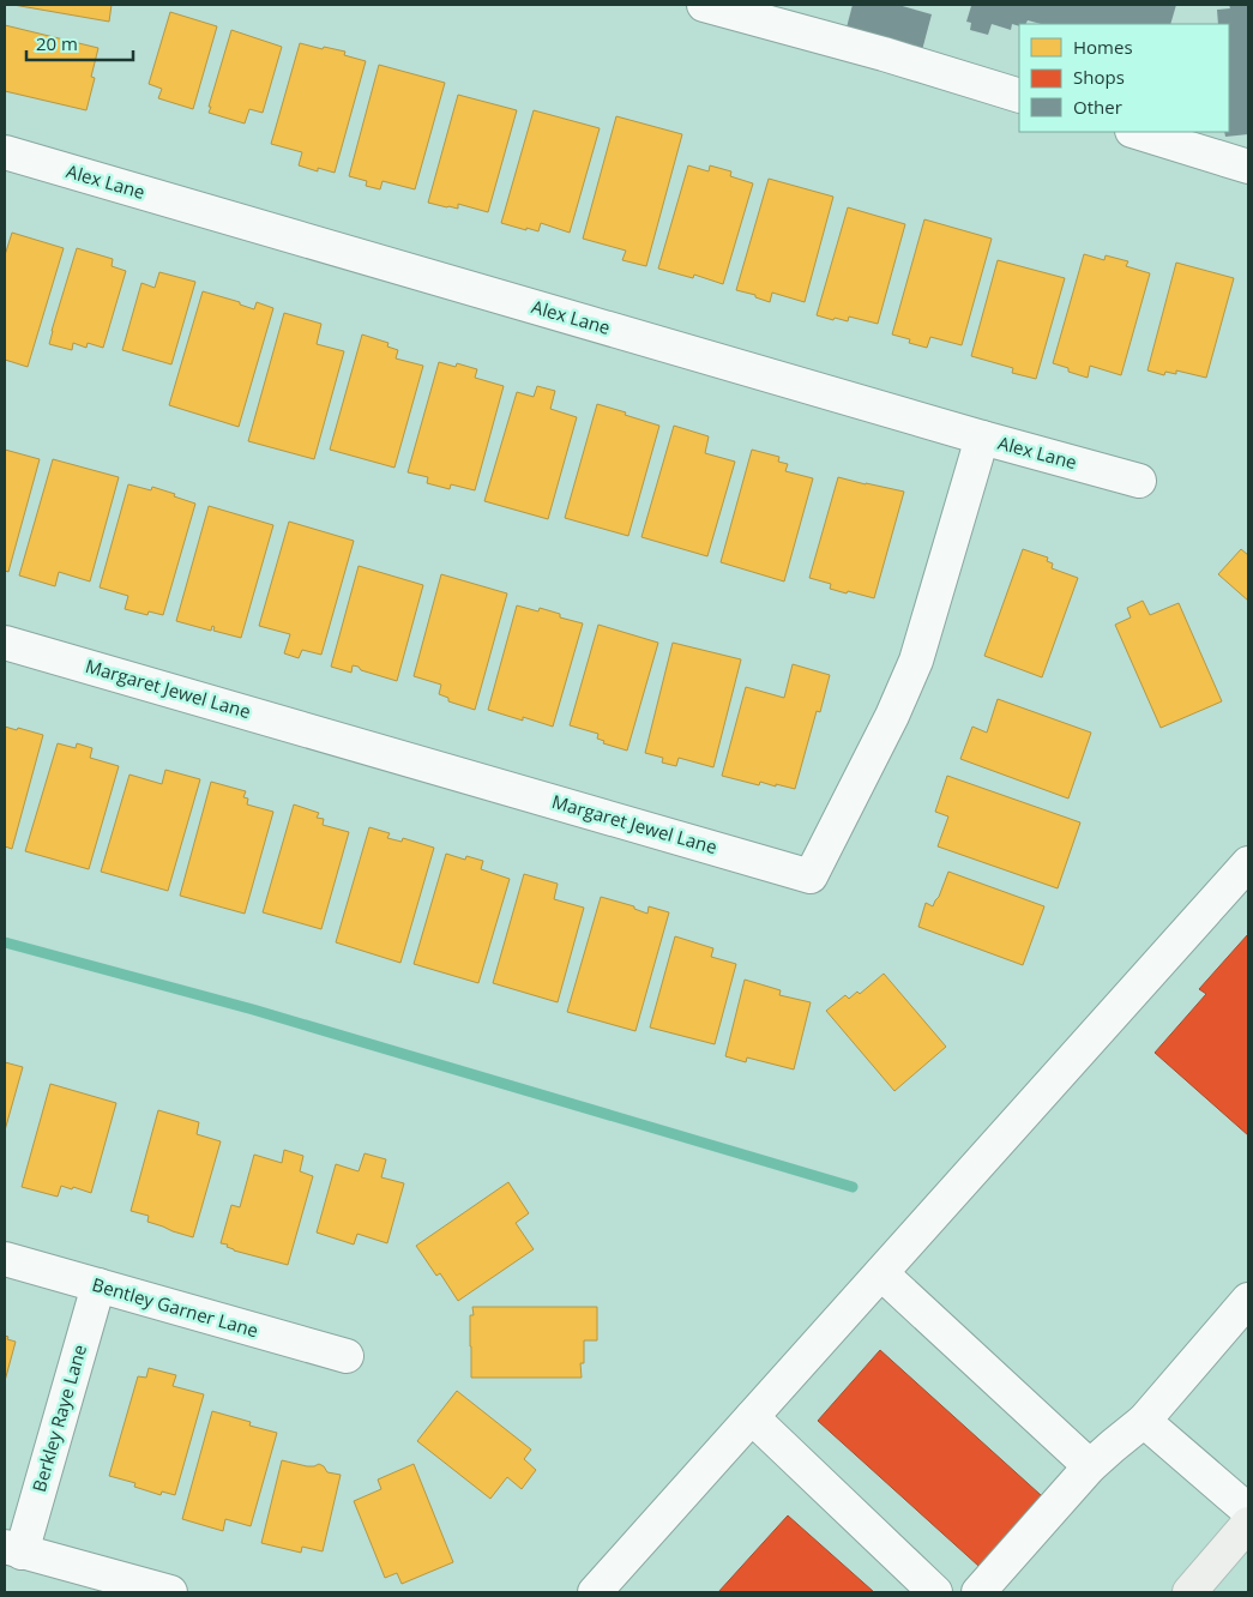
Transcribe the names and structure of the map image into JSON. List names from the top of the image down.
{
  "streets": {
    "street": [
      "Alex Lane",
      "Margaret Jewel Lane",
      "Bentley Garner Lane",
      "Berkley Raye Lane"
    ]
  },
  "crossings": [
    ["Alex Lane", "Margaret Jewel Lane"],
    ["Bentley Garner Lane", "Berkley Raye Lane"]
  ],
  "legend": ["Homes", "Shops", "Other"],
  "scale_bar": "20 m"
}
